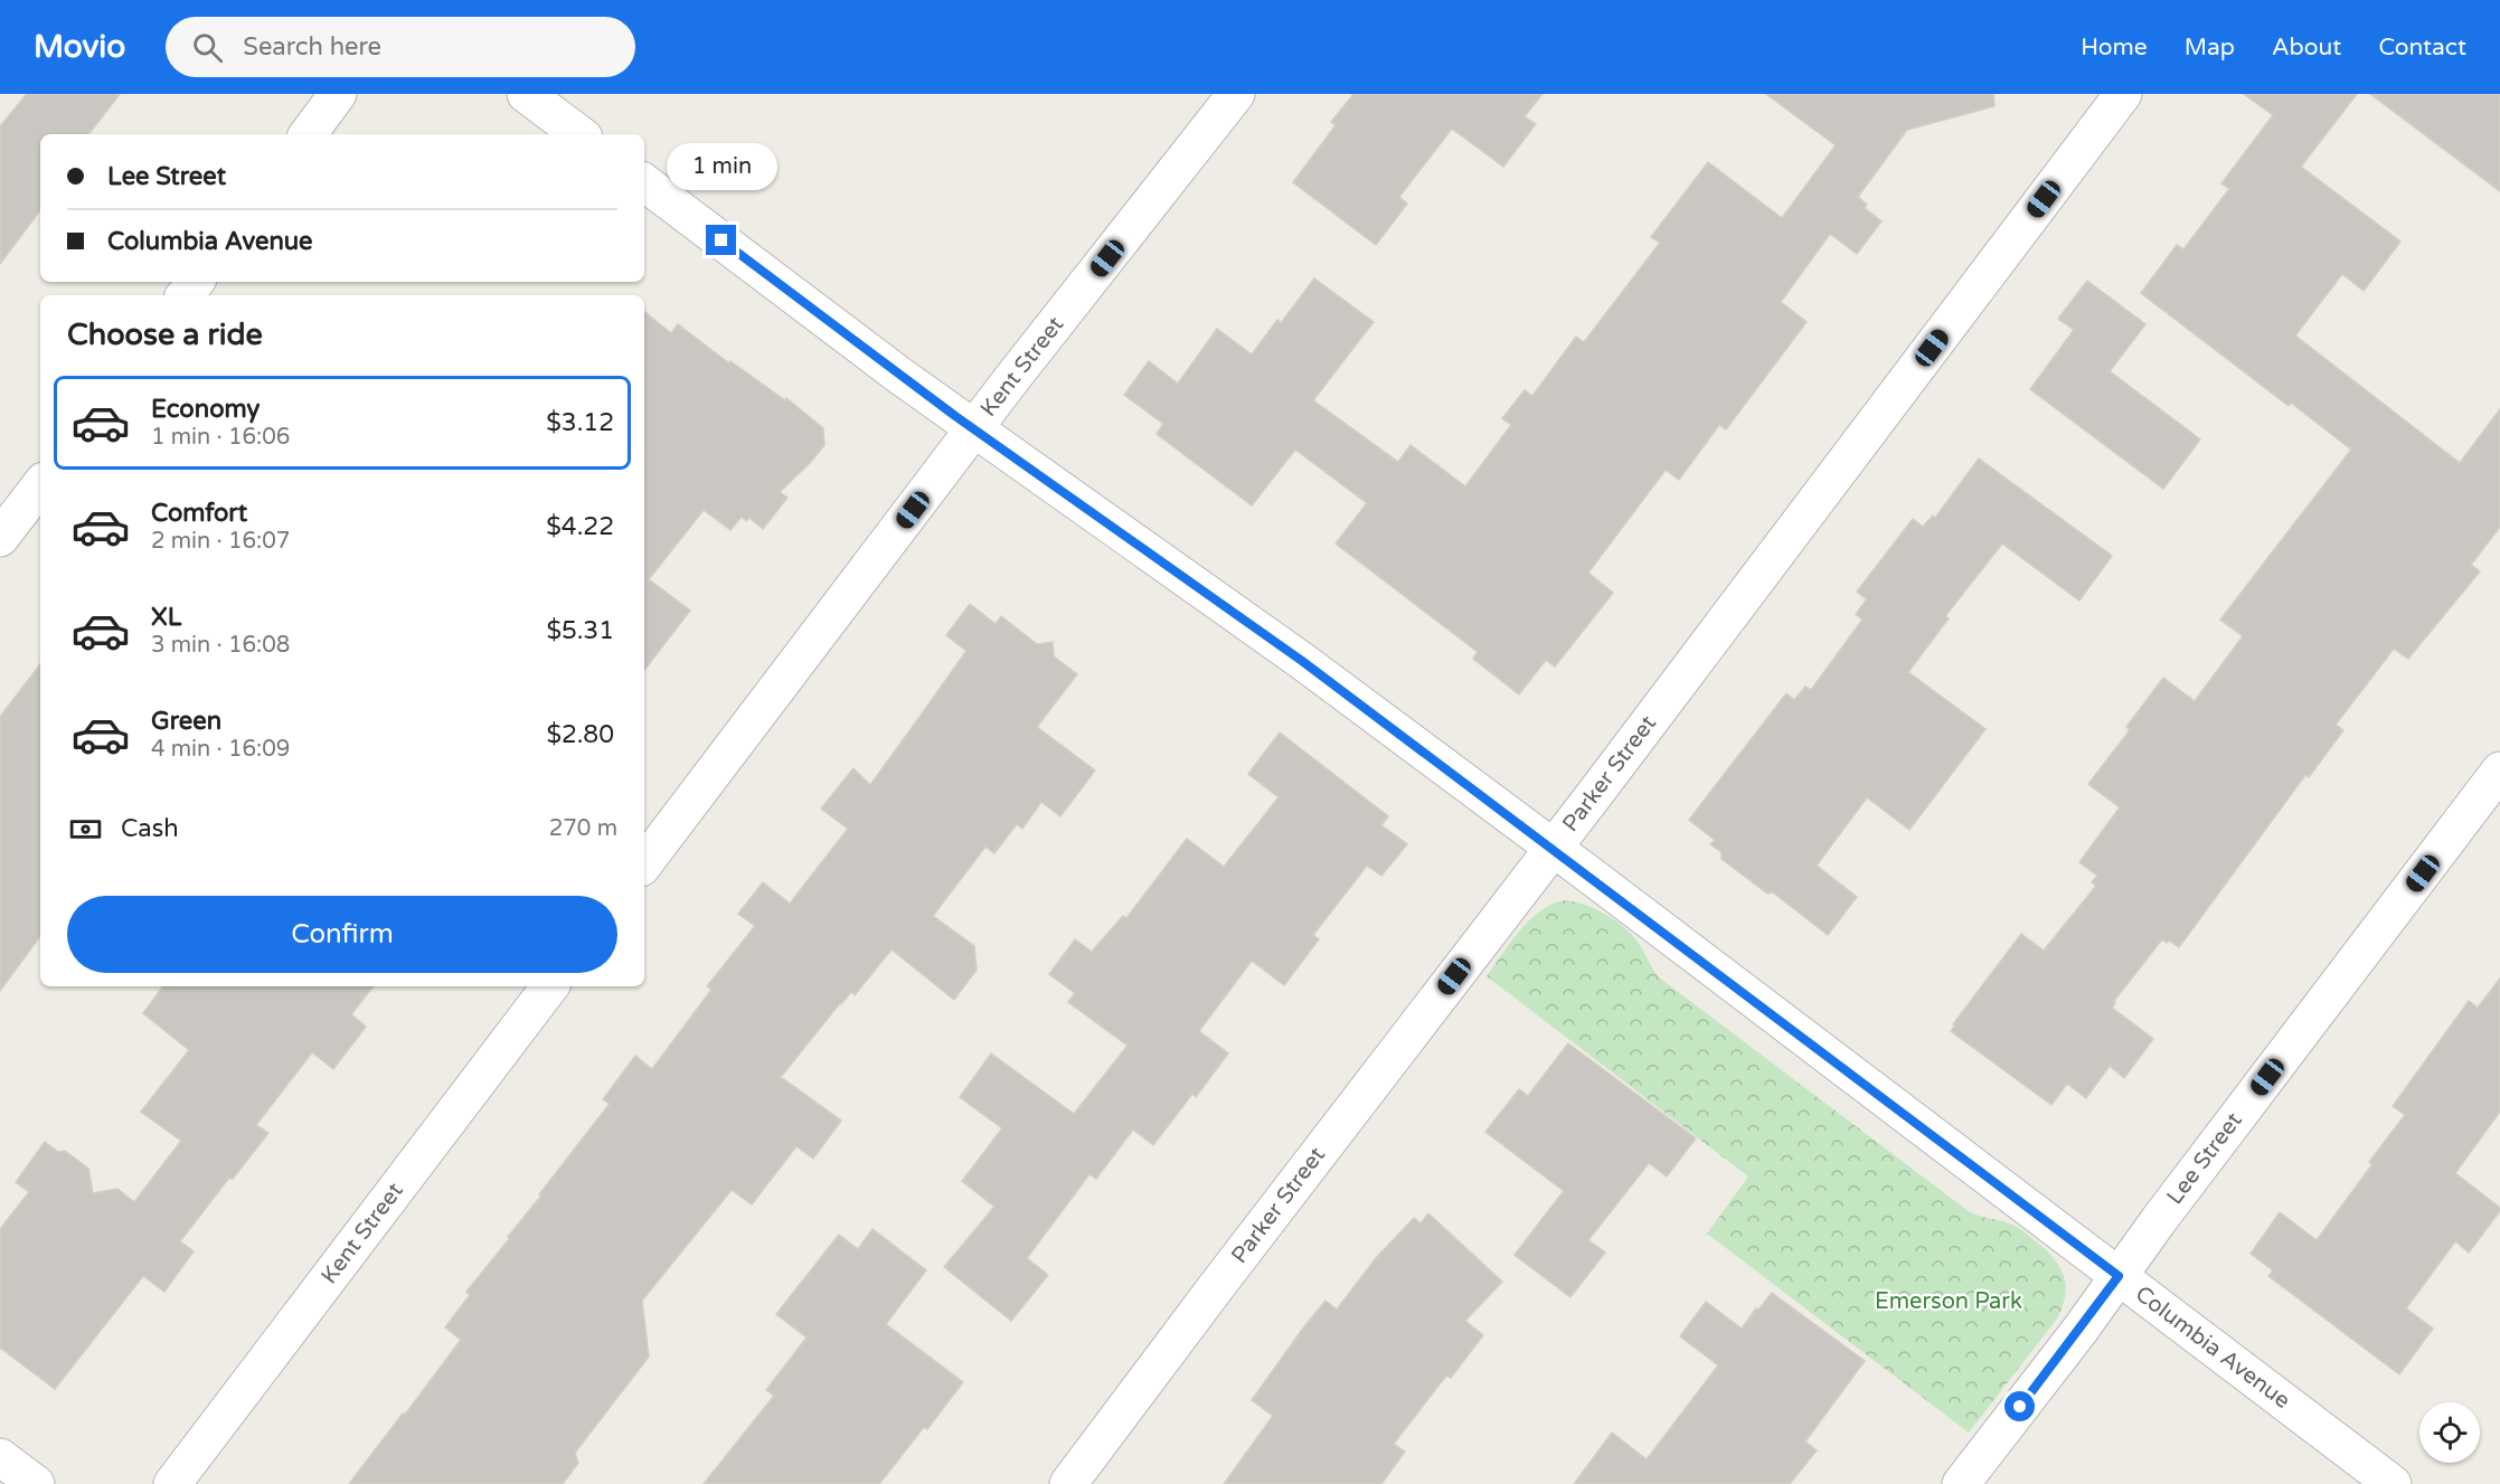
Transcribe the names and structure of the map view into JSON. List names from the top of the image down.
{
  "streets": {
    "street": [
      "Kent Street",
      "Parker Street",
      "Lee Street",
      "Columbia Avenue"
    ]
  },
  "crossings": [
    ["Kent Street", "Columbia Avenue"],
    ["Parker Street", "Columbia Avenue"],
    ["Lee Street", "Columbia Avenue"]
  ],
  "parks": ["Emerson Park"],
  "page": {
    "header": "Movio",
    "search": "Search here",
    "nav": [
      "Home",
      "Map",
      "About",
      "Contact"
    ],
    "banner": ["Lee Street", "Columbia Avenue"],
    "bubble": "1 min",
    "heading": "Choose a ride",
    "list": [
      {
        "name": "Economy",
        "note": "1 min · 16:06",
        "value": "$3.12"
      },
      {
        "name": "Comfort",
        "note": "2 min · 16:07",
        "value": "$4.22"
      },
      {
        "name": "XL",
        "note": "3 min · 16:08",
        "value": "$5.31"
      },
      {
        "name": "Green",
        "note": "4 min · 16:09",
        "value": "$2.80"
      }
    ],
    "pay": ["Cash", "270 m"],
    "buttons": "Confirm"
  }
}
